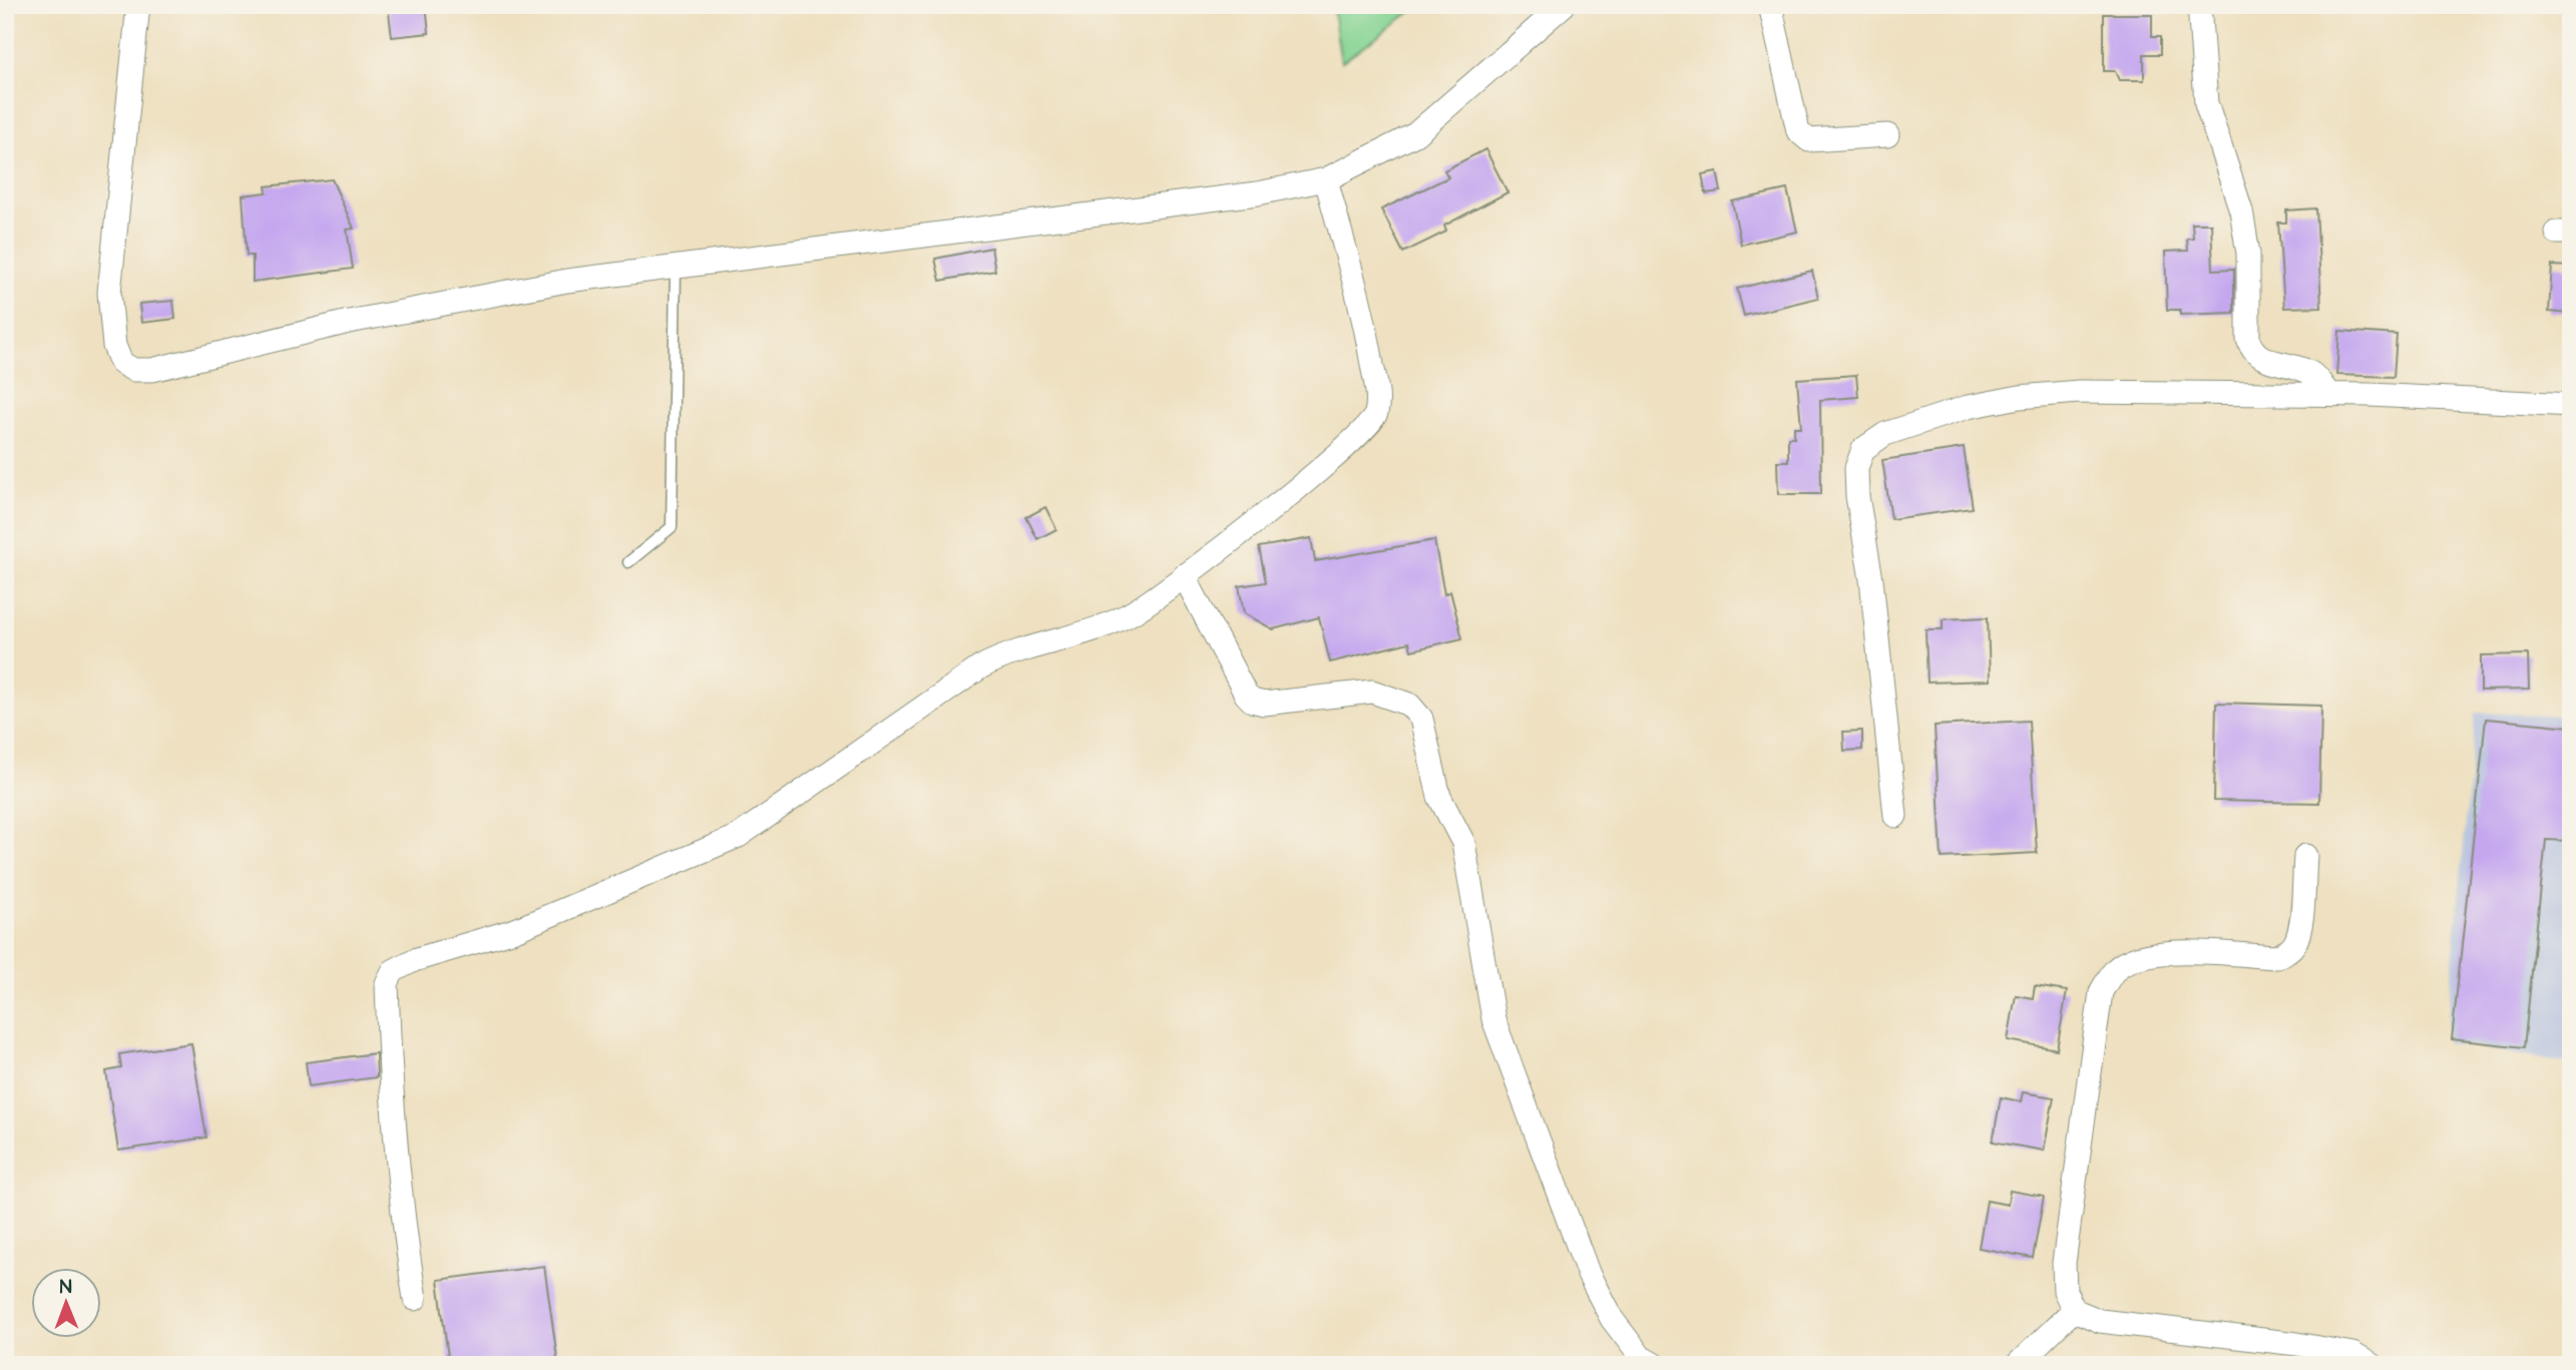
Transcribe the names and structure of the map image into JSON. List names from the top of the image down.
{
  "north": "top"
}
